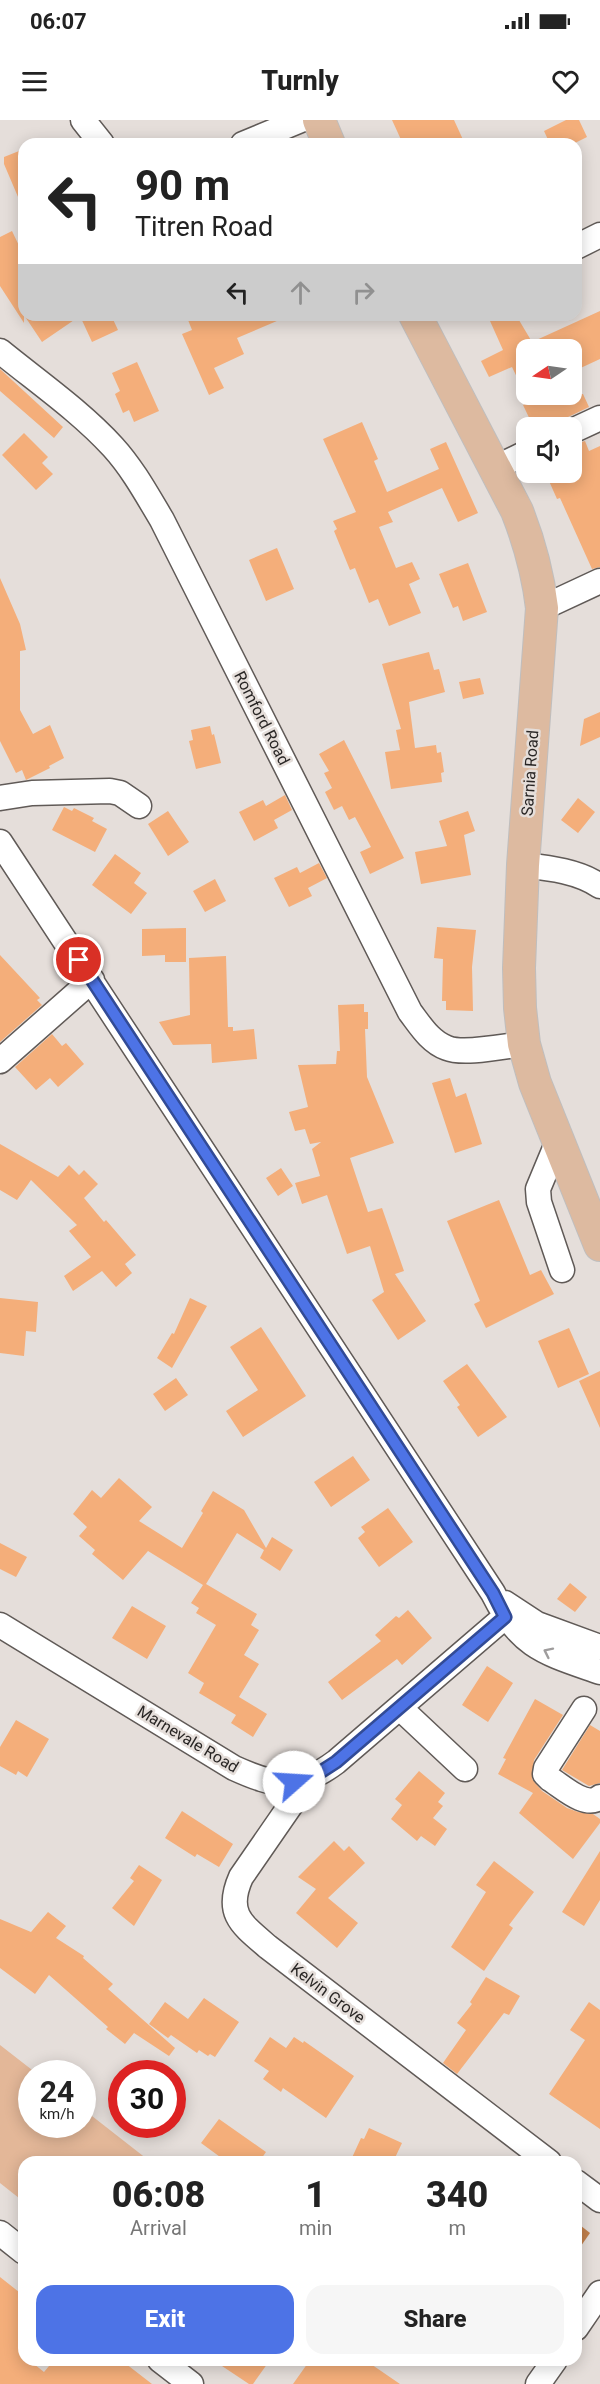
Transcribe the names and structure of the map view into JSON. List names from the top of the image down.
{
  "streets": {
    "main road": ["Sarnia Road"],
    "street": ["Romford Road", "Marnevale Road", "Kelvin Grove"]
  },
  "crossings": [
    ["Romford Road", "Sarnia Road"],
    ["Marnevale Road", "Kelvin Grove"]
  ],
  "north": "left",
  "page": {
    "status": "06:07",
    "header": "Turnly",
    "turn": ["90 m", "Titren Road"],
    "speed": "24 km/h",
    "limit": "30",
    "eta": [
      "06:08",
      "Arrival",
      "1",
      "min",
      "340",
      "m"
    ],
    "buttons": ["Exit", "Share"]
  }
}
